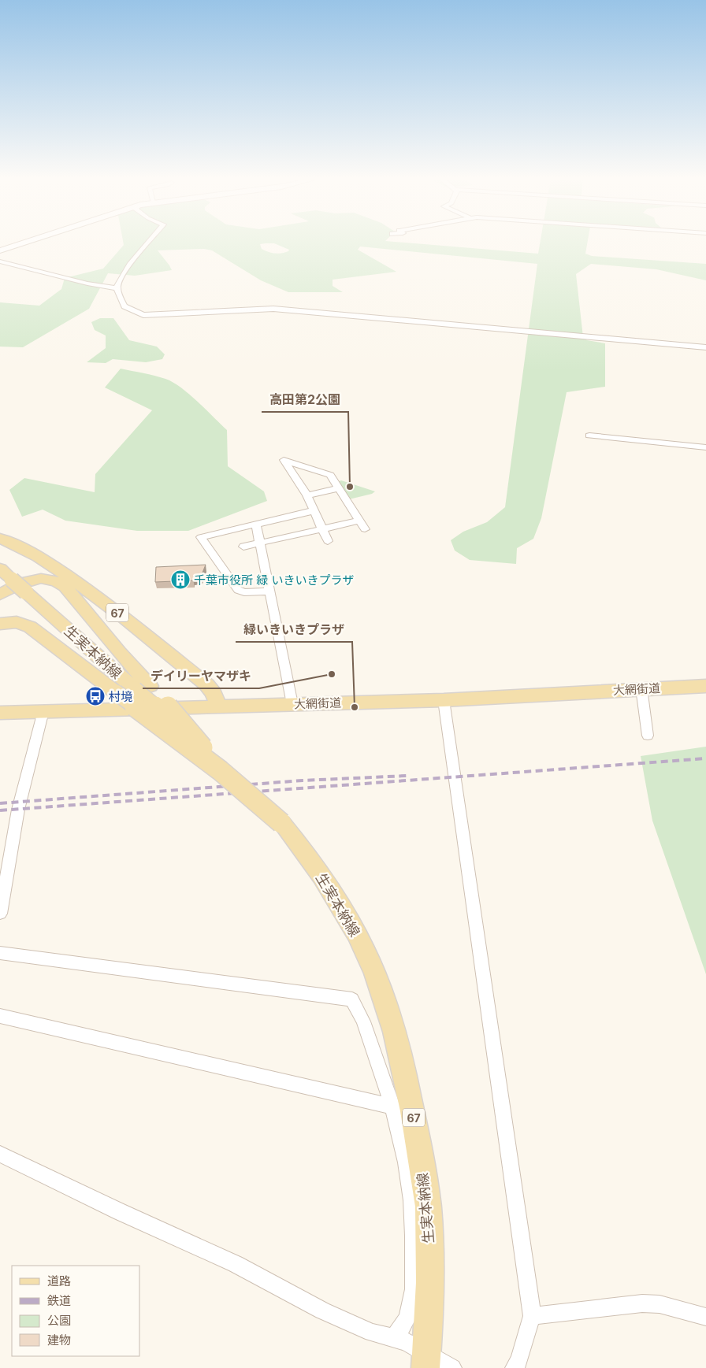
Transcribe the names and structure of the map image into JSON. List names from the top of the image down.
{
  "streets": {
    "main road": ["67", "生実本納線", "大網街道"]
  },
  "crossings": [
    ["67", "生実本納線"],
    ["67", "大網街道"]
  ],
  "places": {
    "other": ["高田第2公園", "デイリーヤマザキ", "緑いきいきプラザ"],
    "building": ["千葉市役所 緑 いきいきプラザ"],
    "bus stop": ["村境"]
  },
  "legend": [
    "道路",
    "鉄道",
    "公園",
    "建物"
  ]
}
